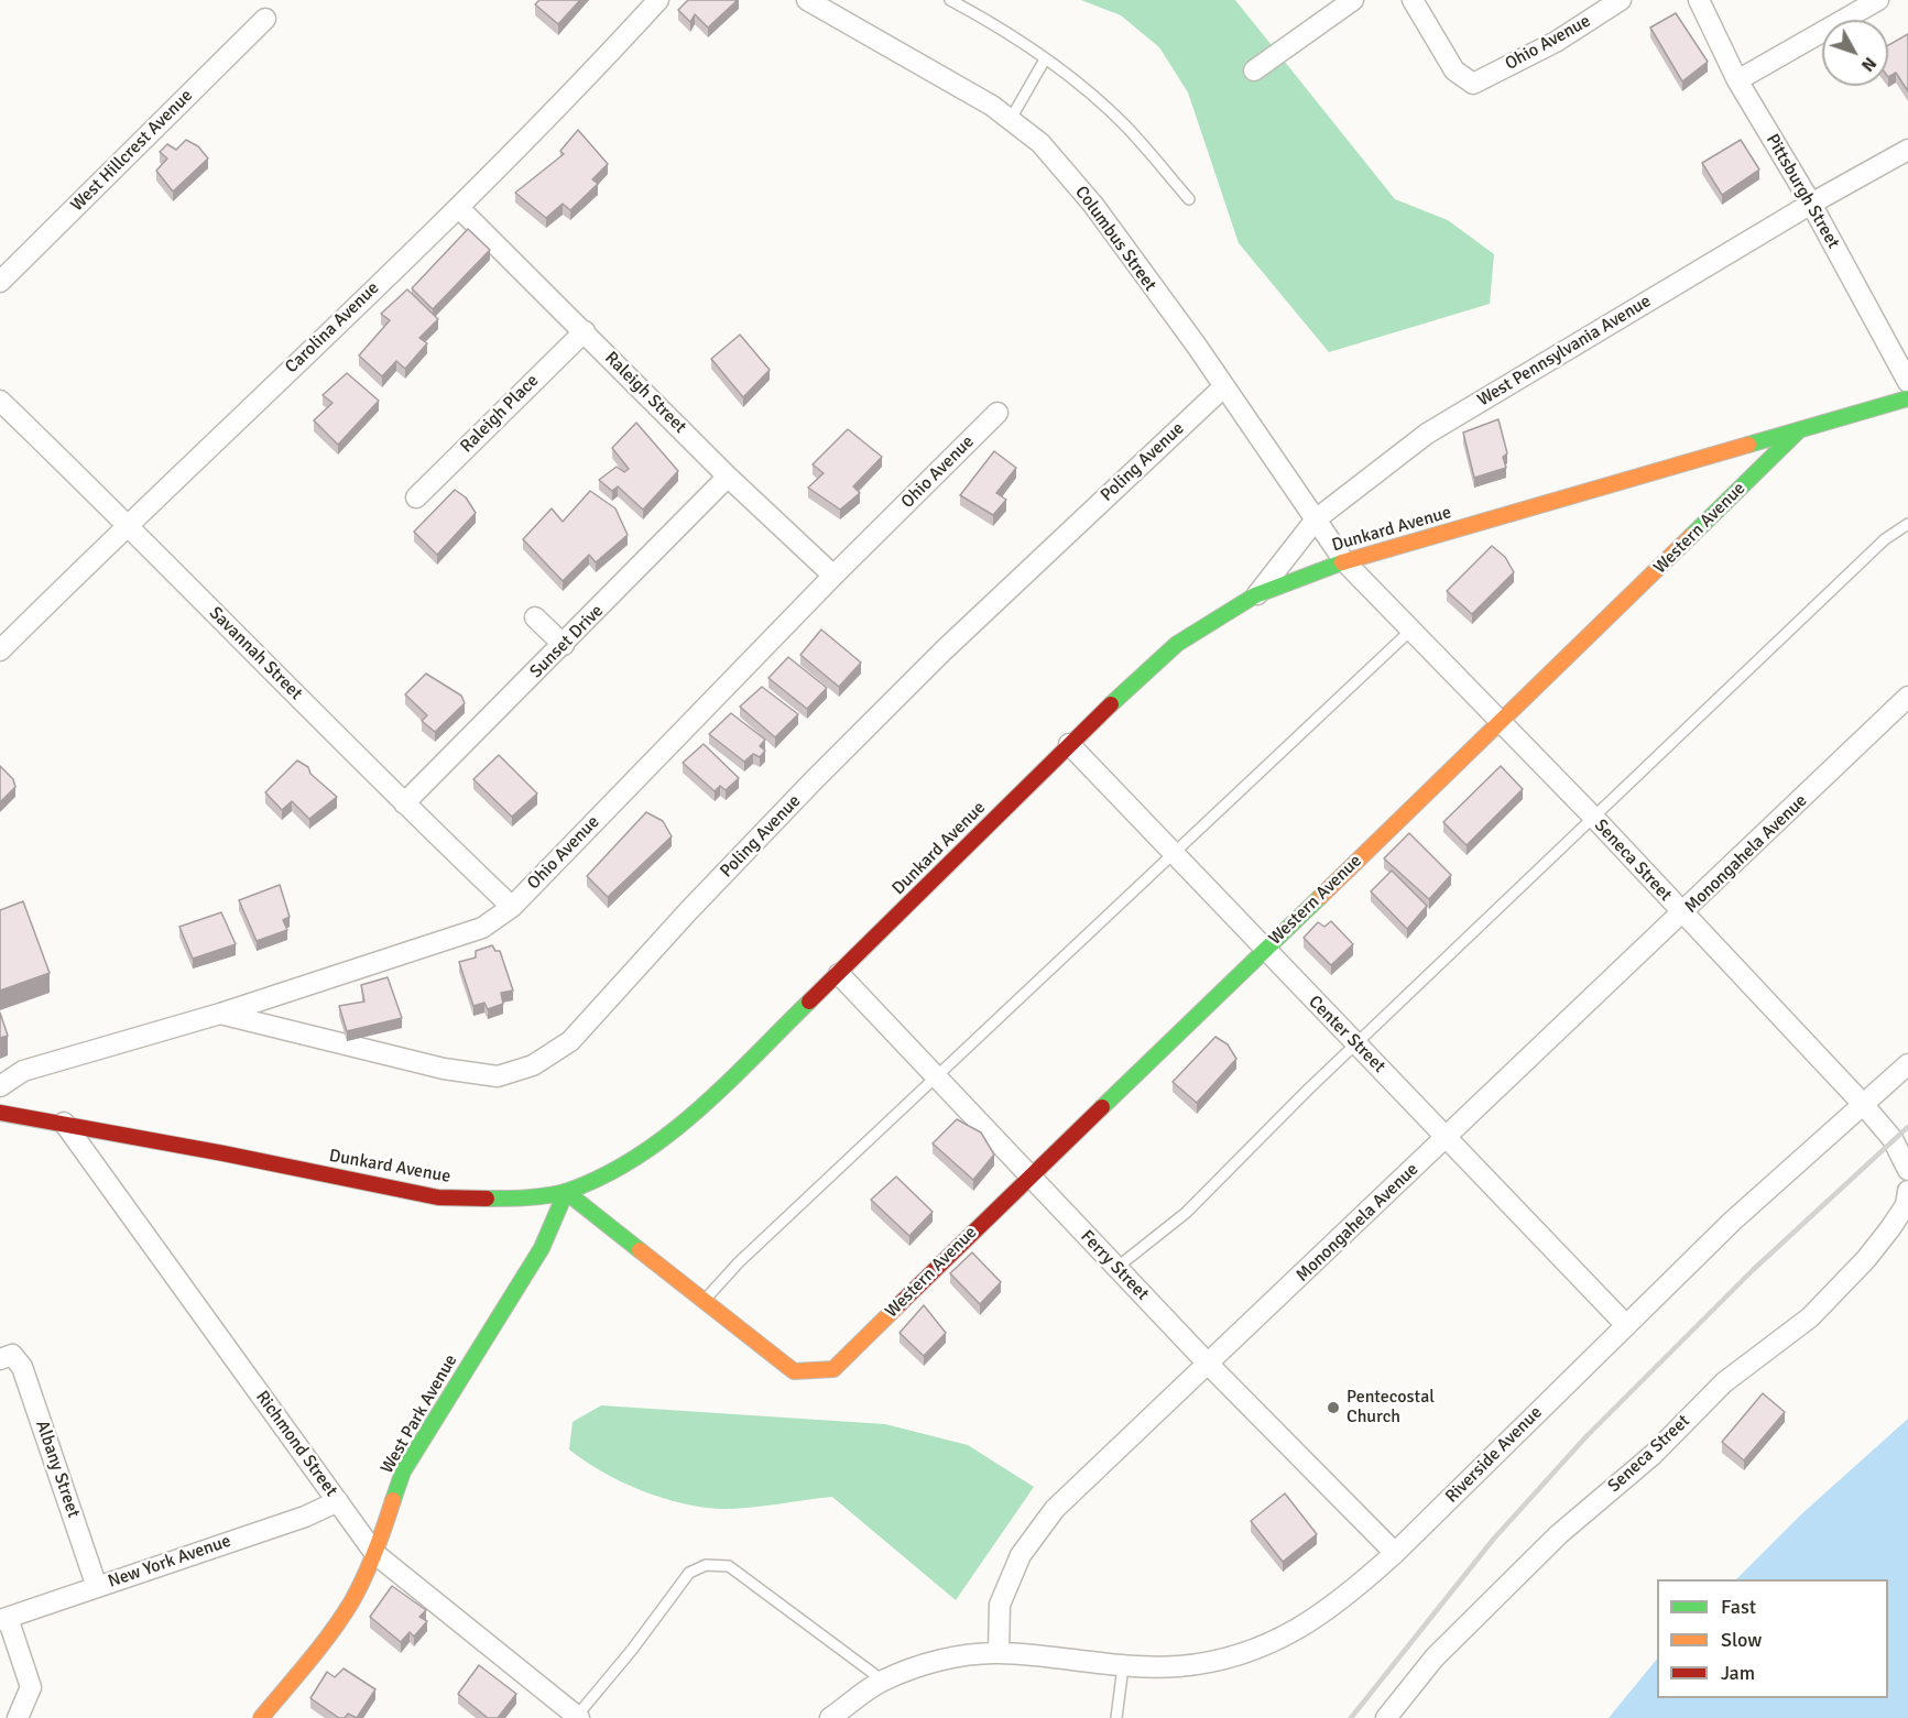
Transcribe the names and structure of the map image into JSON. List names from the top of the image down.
{
  "streets": {
    "street": [
      "Ohio Avenue",
      "West Hillcrest Avenue",
      "Pittsburgh Street",
      "Columbus Street",
      "Carolina Avenue",
      "West Pennsylvania Avenue",
      "Raleigh Street",
      "Raleigh Place",
      "Poling Avenue",
      "Western Avenue",
      "Dunkard Avenue",
      "Sunset Drive",
      "Savannah Street",
      "Monongahela Avenue",
      "Seneca Street",
      "Center Street",
      "Ferry Street",
      "West Park Avenue",
      "Richmond Street",
      "Riverside Avenue",
      "Albany Street",
      "New York Avenue"
    ]
  },
  "crossings": [
    ["Ohio Avenue", "Raleigh Street"],
    ["Ohio Avenue", "Poling Avenue"],
    ["Ohio Avenue", "Savannah Street"],
    ["Pittsburgh Street", "West Pennsylvania Avenue"],
    ["Columbus Street", "West Pennsylvania Avenue"],
    ["Columbus Street", "Poling Avenue"],
    ["Columbus Street", "Dunkard Avenue"],
    ["Columbus Street", "Seneca Street"],
    ["Carolina Avenue", "Raleigh Street"],
    ["Carolina Avenue", "Savannah Street"],
    ["West Pennsylvania Avenue", "Dunkard Avenue"],
    ["Raleigh Street", "Raleigh Place"],
    ["Raleigh Street", "Sunset Drive"],
    ["Western Avenue", "Dunkard Avenue"],
    ["Western Avenue", "Seneca Street"],
    ["Western Avenue", "Center Street"],
    ["Western Avenue", "Ferry Street"],
    ["Dunkard Avenue", "Seneca Street"],
    ["Dunkard Avenue", "Center Street"],
    ["Dunkard Avenue", "Ferry Street"],
    ["Dunkard Avenue", "West Park Avenue"],
    ["Dunkard Avenue", "Richmond Street"],
    ["Sunset Drive", "Savannah Street"],
    ["Monongahela Avenue", "Seneca Street"],
    ["Monongahela Avenue", "Center Street"],
    ["Monongahela Avenue", "Ferry Street"],
    ["Monongahela Avenue", "Riverside Avenue"],
    ["Seneca Street", "Riverside Avenue"],
    ["Center Street", "Riverside Avenue"],
    ["Ferry Street", "Riverside Avenue"],
    ["West Park Avenue", "Richmond Street"],
    ["Richmond Street", "New York Avenue"],
    ["Albany Street", "New York Avenue"]
  ],
  "places": ["Pentecostal Church"],
  "legend": ["Fast", "Slow", "Jam"],
  "north": "bottom right"
}
